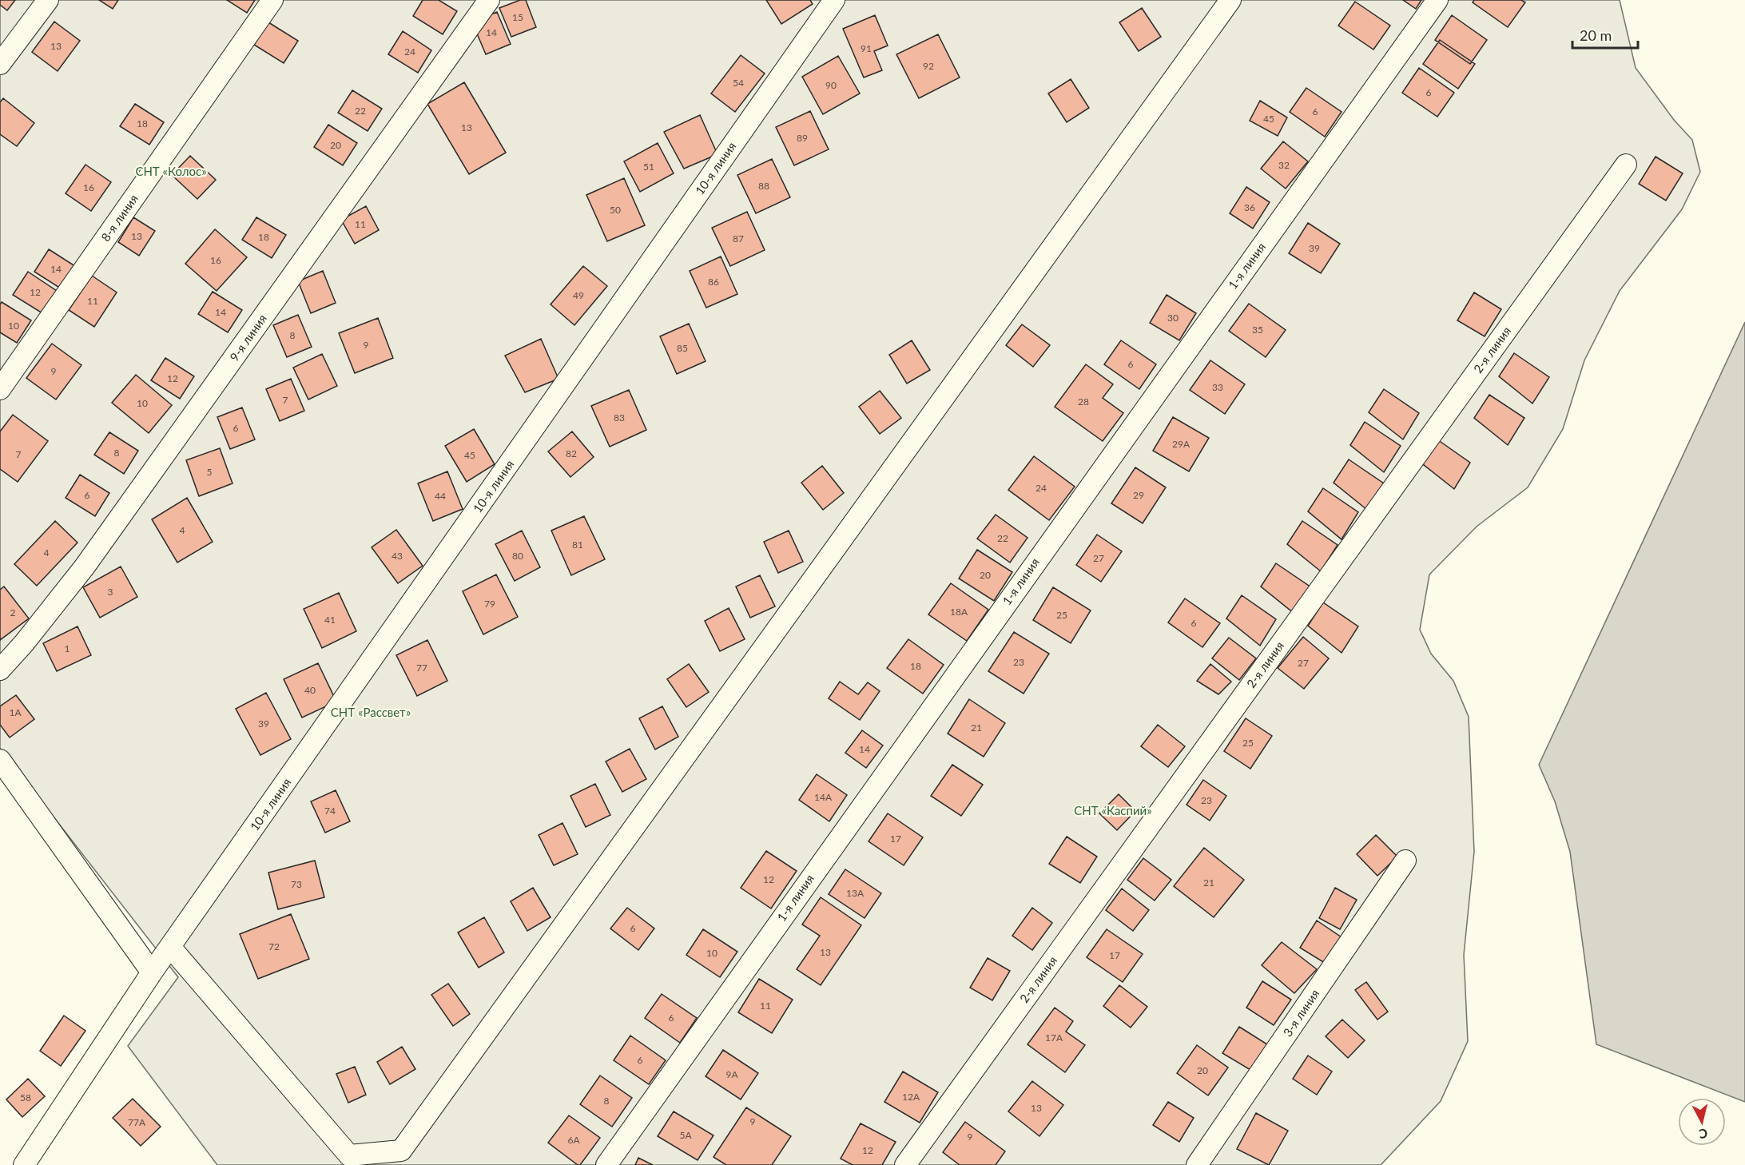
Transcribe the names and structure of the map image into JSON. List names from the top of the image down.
{
  "streets": {
    "street": [
      "10-я линия",
      "8-я линия",
      "1-я линия",
      "9-я линия",
      "2-я линия",
      "3-я линия"
    ]
  },
  "parks": ["СНТ «Колос»", "СНТ «Рассвет»", "СНТ «Каспий»"],
  "house_numbers": [
    "15",
    "14",
    "13",
    "91",
    "24",
    "92",
    "54",
    "90",
    "6",
    "22",
    "6",
    "45",
    "18",
    "13",
    "89",
    "20",
    "32",
    "51",
    "88",
    "16",
    "36",
    "50",
    "11",
    "13",
    "18",
    "87",
    "39",
    "16",
    "14",
    "86",
    "12",
    "49",
    "11",
    "14",
    "30",
    "10",
    "35",
    "8",
    "9",
    "85",
    "6",
    "9",
    "12",
    "33",
    "7",
    "28",
    "10",
    "83",
    "6",
    "29А",
    "8",
    "82",
    "7",
    "45",
    "5",
    "24",
    "6",
    "29",
    "44",
    "4",
    "22",
    "81",
    "4",
    "43",
    "80",
    "27",
    "20",
    "3",
    "79",
    "18А",
    "2",
    "25",
    "41",
    "6",
    "1",
    "23",
    "27",
    "18",
    "77",
    "40",
    "1А",
    "39",
    "21",
    "25",
    "14",
    "14А",
    "23",
    "74",
    "17",
    "12",
    "21",
    "73",
    "13А",
    "6",
    "72",
    "13",
    "10",
    "17",
    "11",
    "6",
    "17А",
    "6",
    "20",
    "9А",
    "12А",
    "58",
    "8",
    "13",
    "9",
    "77А",
    "5А",
    "9",
    "6А",
    "12"
  ],
  "scale_bar": "20 m",
  "north": "bottom"
}
